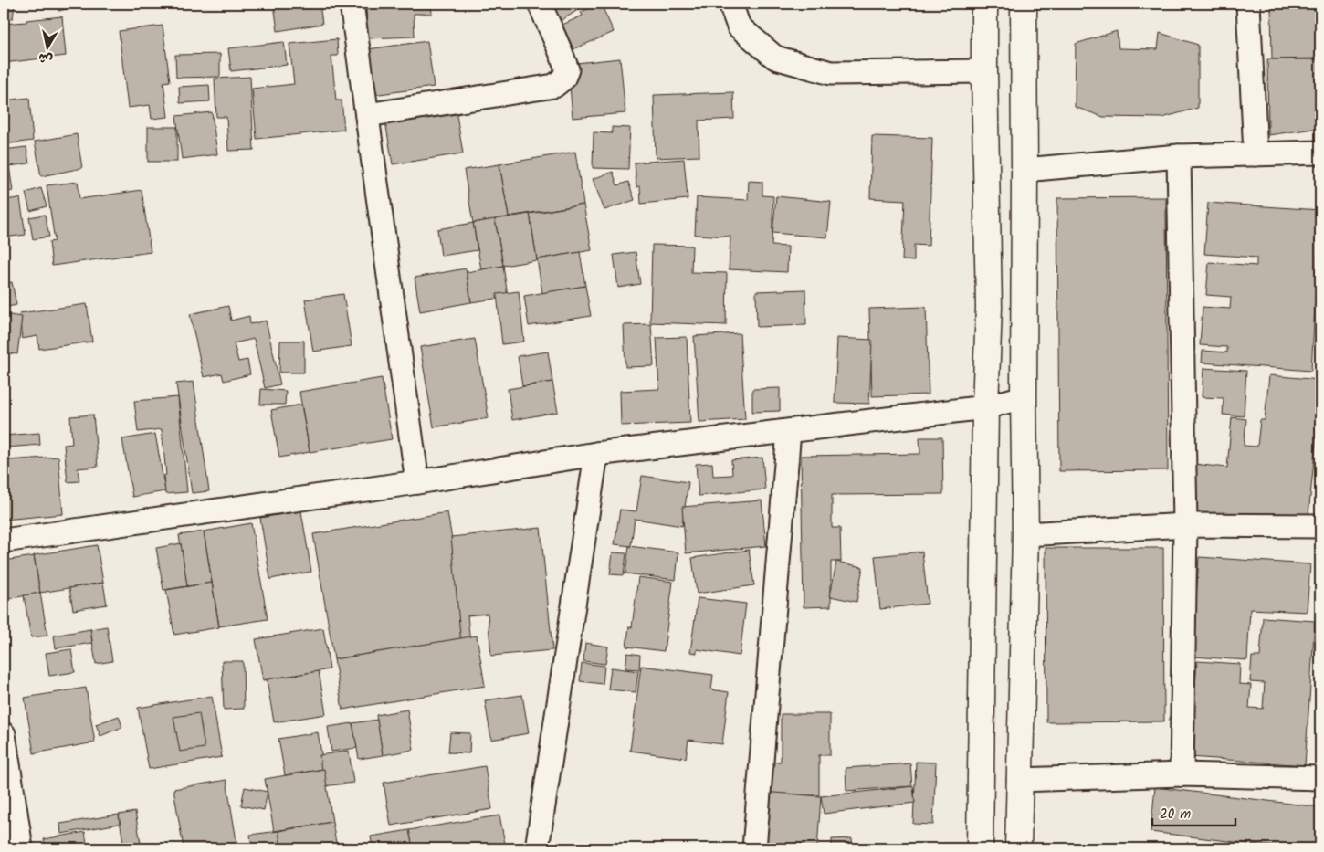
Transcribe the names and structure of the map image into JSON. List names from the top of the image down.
{
  "scale_bar": "20 m",
  "north": "bottom"
}
